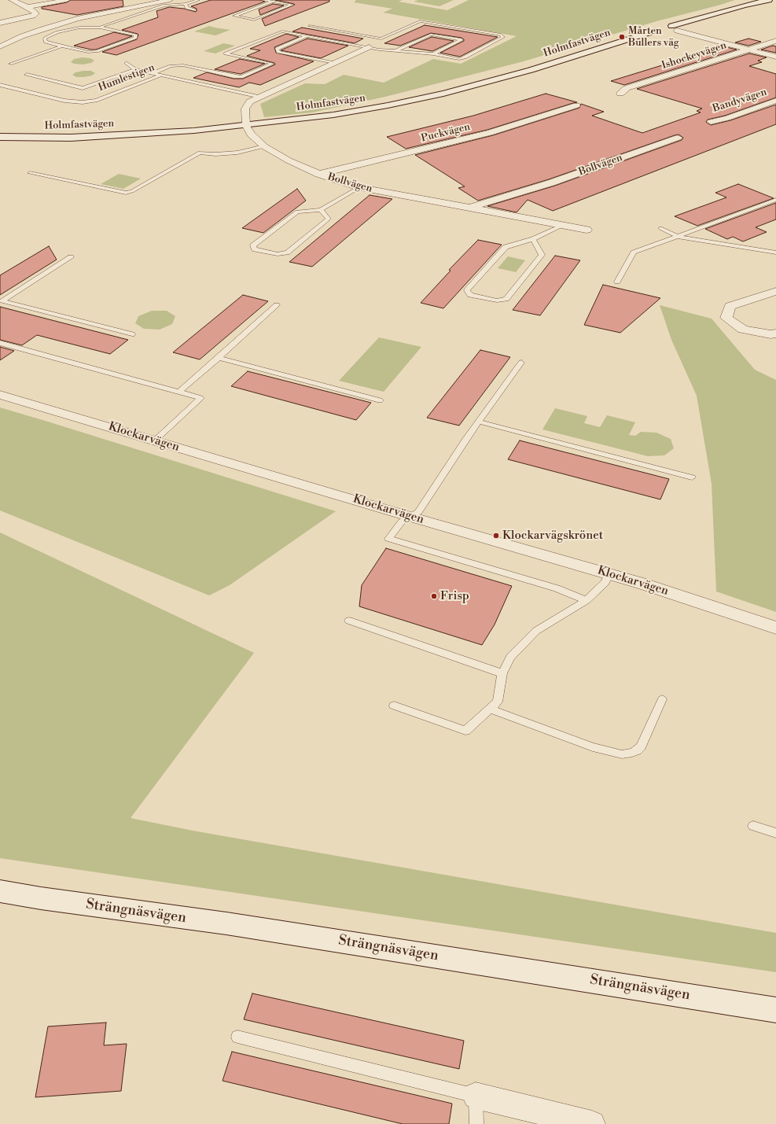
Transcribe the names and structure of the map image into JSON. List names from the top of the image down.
{
  "streets": {
    "street": [
      "Holmfastvägen",
      "Ishockeyvägen",
      "Bandyvägen",
      "Puckvägen",
      "Bollvägen",
      "Klockarvägen",
      "Strängnäsvägen"
    ],
    "lane": ["Humlestigen"]
  },
  "crossings": [
    ["Holmfastvägen", "Bollvägen"],
    ["Puckvägen", "Bollvägen"]
  ],
  "places": ["Mårten Bullers väg", "Klockarvägskrönet", "Frisp"]
}
